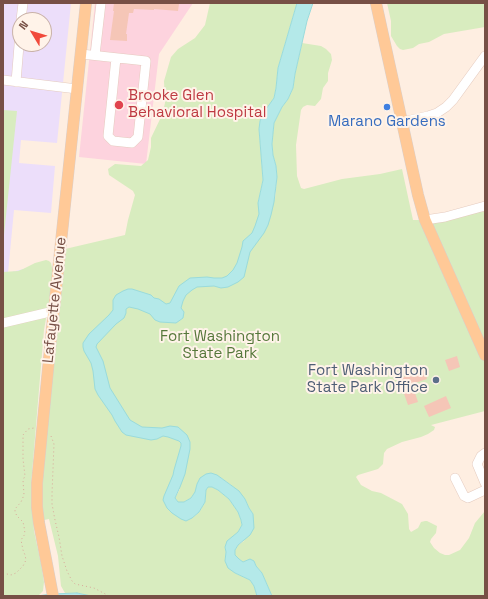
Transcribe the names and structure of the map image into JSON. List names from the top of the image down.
{
  "streets": {
    "main road": ["Lafayette Avenue"]
  },
  "parks": ["Fort Washington State Park"],
  "places": ["Brooke Glen Behavioral Hospital", "Marano Gardens", "Fort Washington State Park Office"],
  "north": "top left"
}
